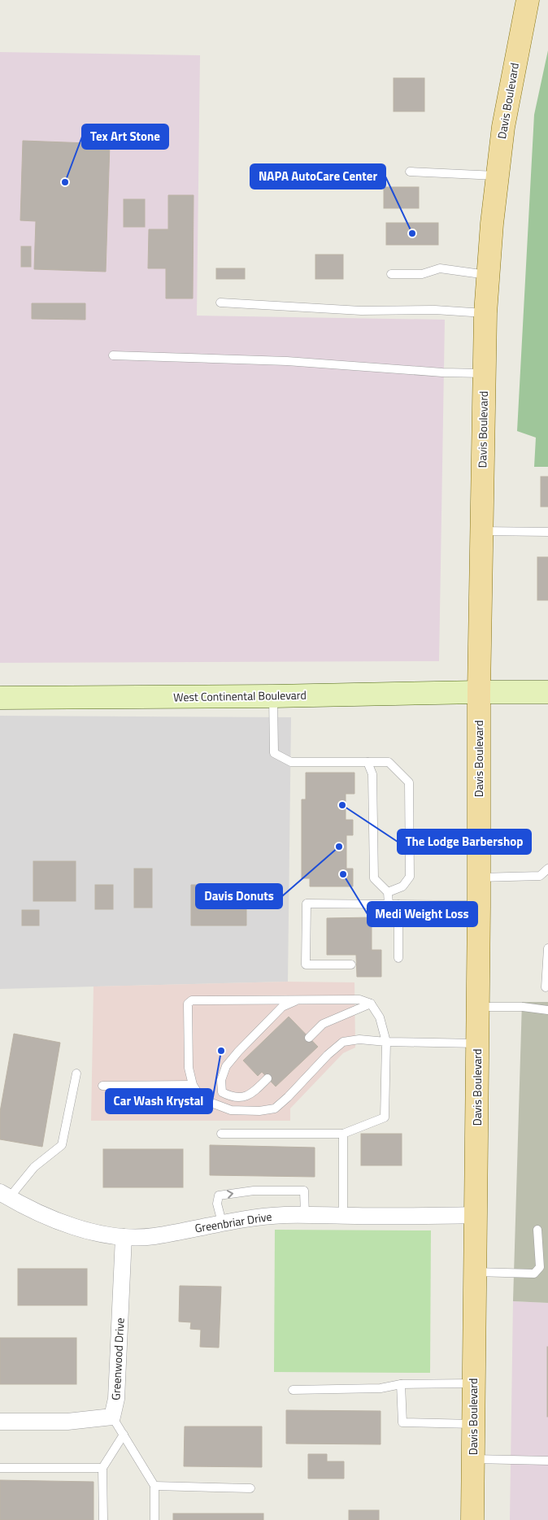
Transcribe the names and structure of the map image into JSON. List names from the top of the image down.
{
  "streets": {
    "main road": ["Davis Boulevard", "West Continental Boulevard"],
    "street": ["Greenbriar Drive", "Greenwood Drive"]
  },
  "crossings": [
    ["Davis Boulevard", "West Continental Boulevard"],
    ["Davis Boulevard", "Greenbriar Drive"],
    ["Greenbriar Drive", "Greenwood Drive"]
  ],
  "places": [
    "Tex Art Stone",
    "NAPA AutoCare Center",
    "The Lodge Barbershop",
    "Davis Donuts",
    "Medi Weight Loss",
    "Car Wash Krystal"
  ]
}
